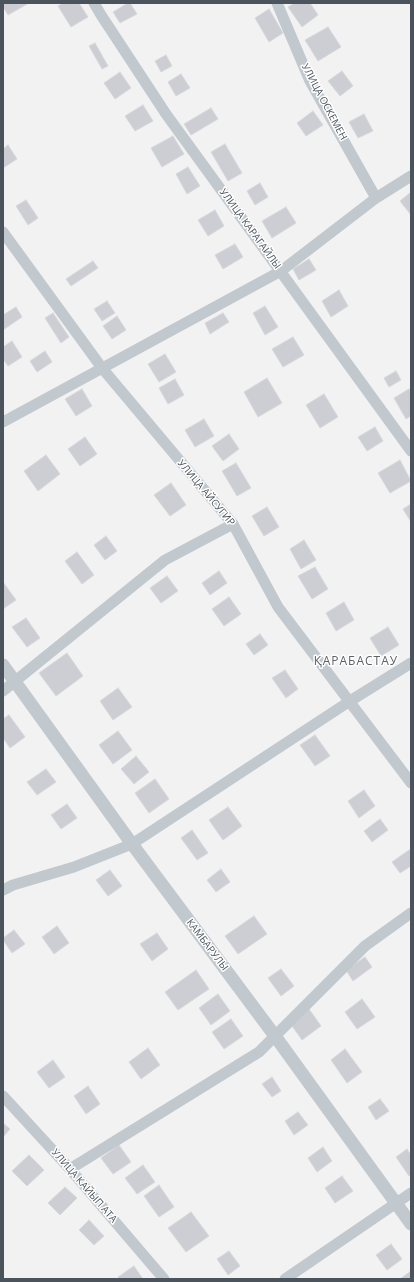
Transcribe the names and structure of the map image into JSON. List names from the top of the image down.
{
  "streets": {
    "street": [
      "УЛИЦА ОСКЕМЕН",
      "УЛИЦА КАРАГАЙЛЫ",
      "УЛИЦА АЙСУГИР",
      "КАМБАРУЛЫ",
      "УЛИЦА КАЙЫП АТА"
    ]
  },
  "districts": ["ҚАРАБАСТАУ"]
}
